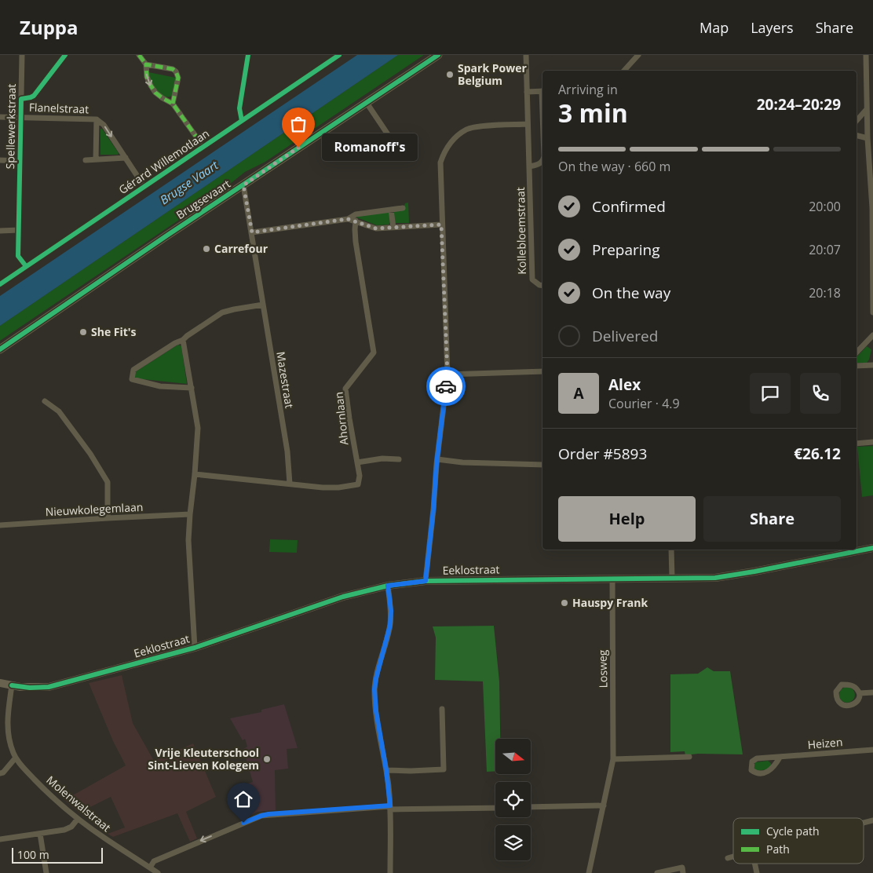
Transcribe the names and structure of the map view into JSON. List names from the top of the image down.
{
  "streets": {
    "main road": ["Brugsevaart"],
    "street": [
      "Flanelstraat",
      "Spellewerkstraat",
      "Gérard Willemotlaan",
      "Kollebloemstraat",
      "Mazestraat",
      "Ahornlaan",
      "Nieuwkolegemlaan",
      "Eeklostraat",
      "Losweg",
      "Heizen",
      "Molenwalstraat"
    ]
  },
  "crossings": [
    ["Flanelstraat", "Spellewerkstraat"],
    ["Flanelstraat", "Gérard Willemotlaan"],
    ["Spellewerkstraat", "Gérard Willemotlaan"],
    ["Brugsevaart", "Mazestraat"],
    ["Mazestraat", "Ahornlaan"],
    ["Eeklostraat", "Losweg"],
    ["Eeklostraat", "Molenwalstraat"]
  ],
  "water": ["Brugse Vaart"],
  "places": [
    "Spark Power Belgium",
    "Romanoff's",
    "Carrefour",
    "She Fit's",
    "Hauspy Frank",
    "Vrije Kleuterschool Sint-Lieven Kolegem"
  ],
  "legend": ["Cycle path", "Path"],
  "scale_bar": "100 m",
  "north": "right",
  "page": {
    "header": "Zuppa",
    "nav": ["Map", "Layers", "Share"],
    "heading": ["3 min", "Arriving in", "20:24–20:29"],
    "panel": [
      "Alex",
      "Courier · 4.9",
      "Order #5893",
      "€26.12"
    ],
    "bubble": "Romanoff's",
    "bar": "On the way · 660 m",
    "list": [
      ["Confirmed", "20:00"],
      ["Preparing", "20:07"],
      ["On the way", "20:18"],
      "Delivered"
    ],
    "round": "A",
    "buttons": ["Help", "Share"],
    "scale": "100 m"
  }
}
